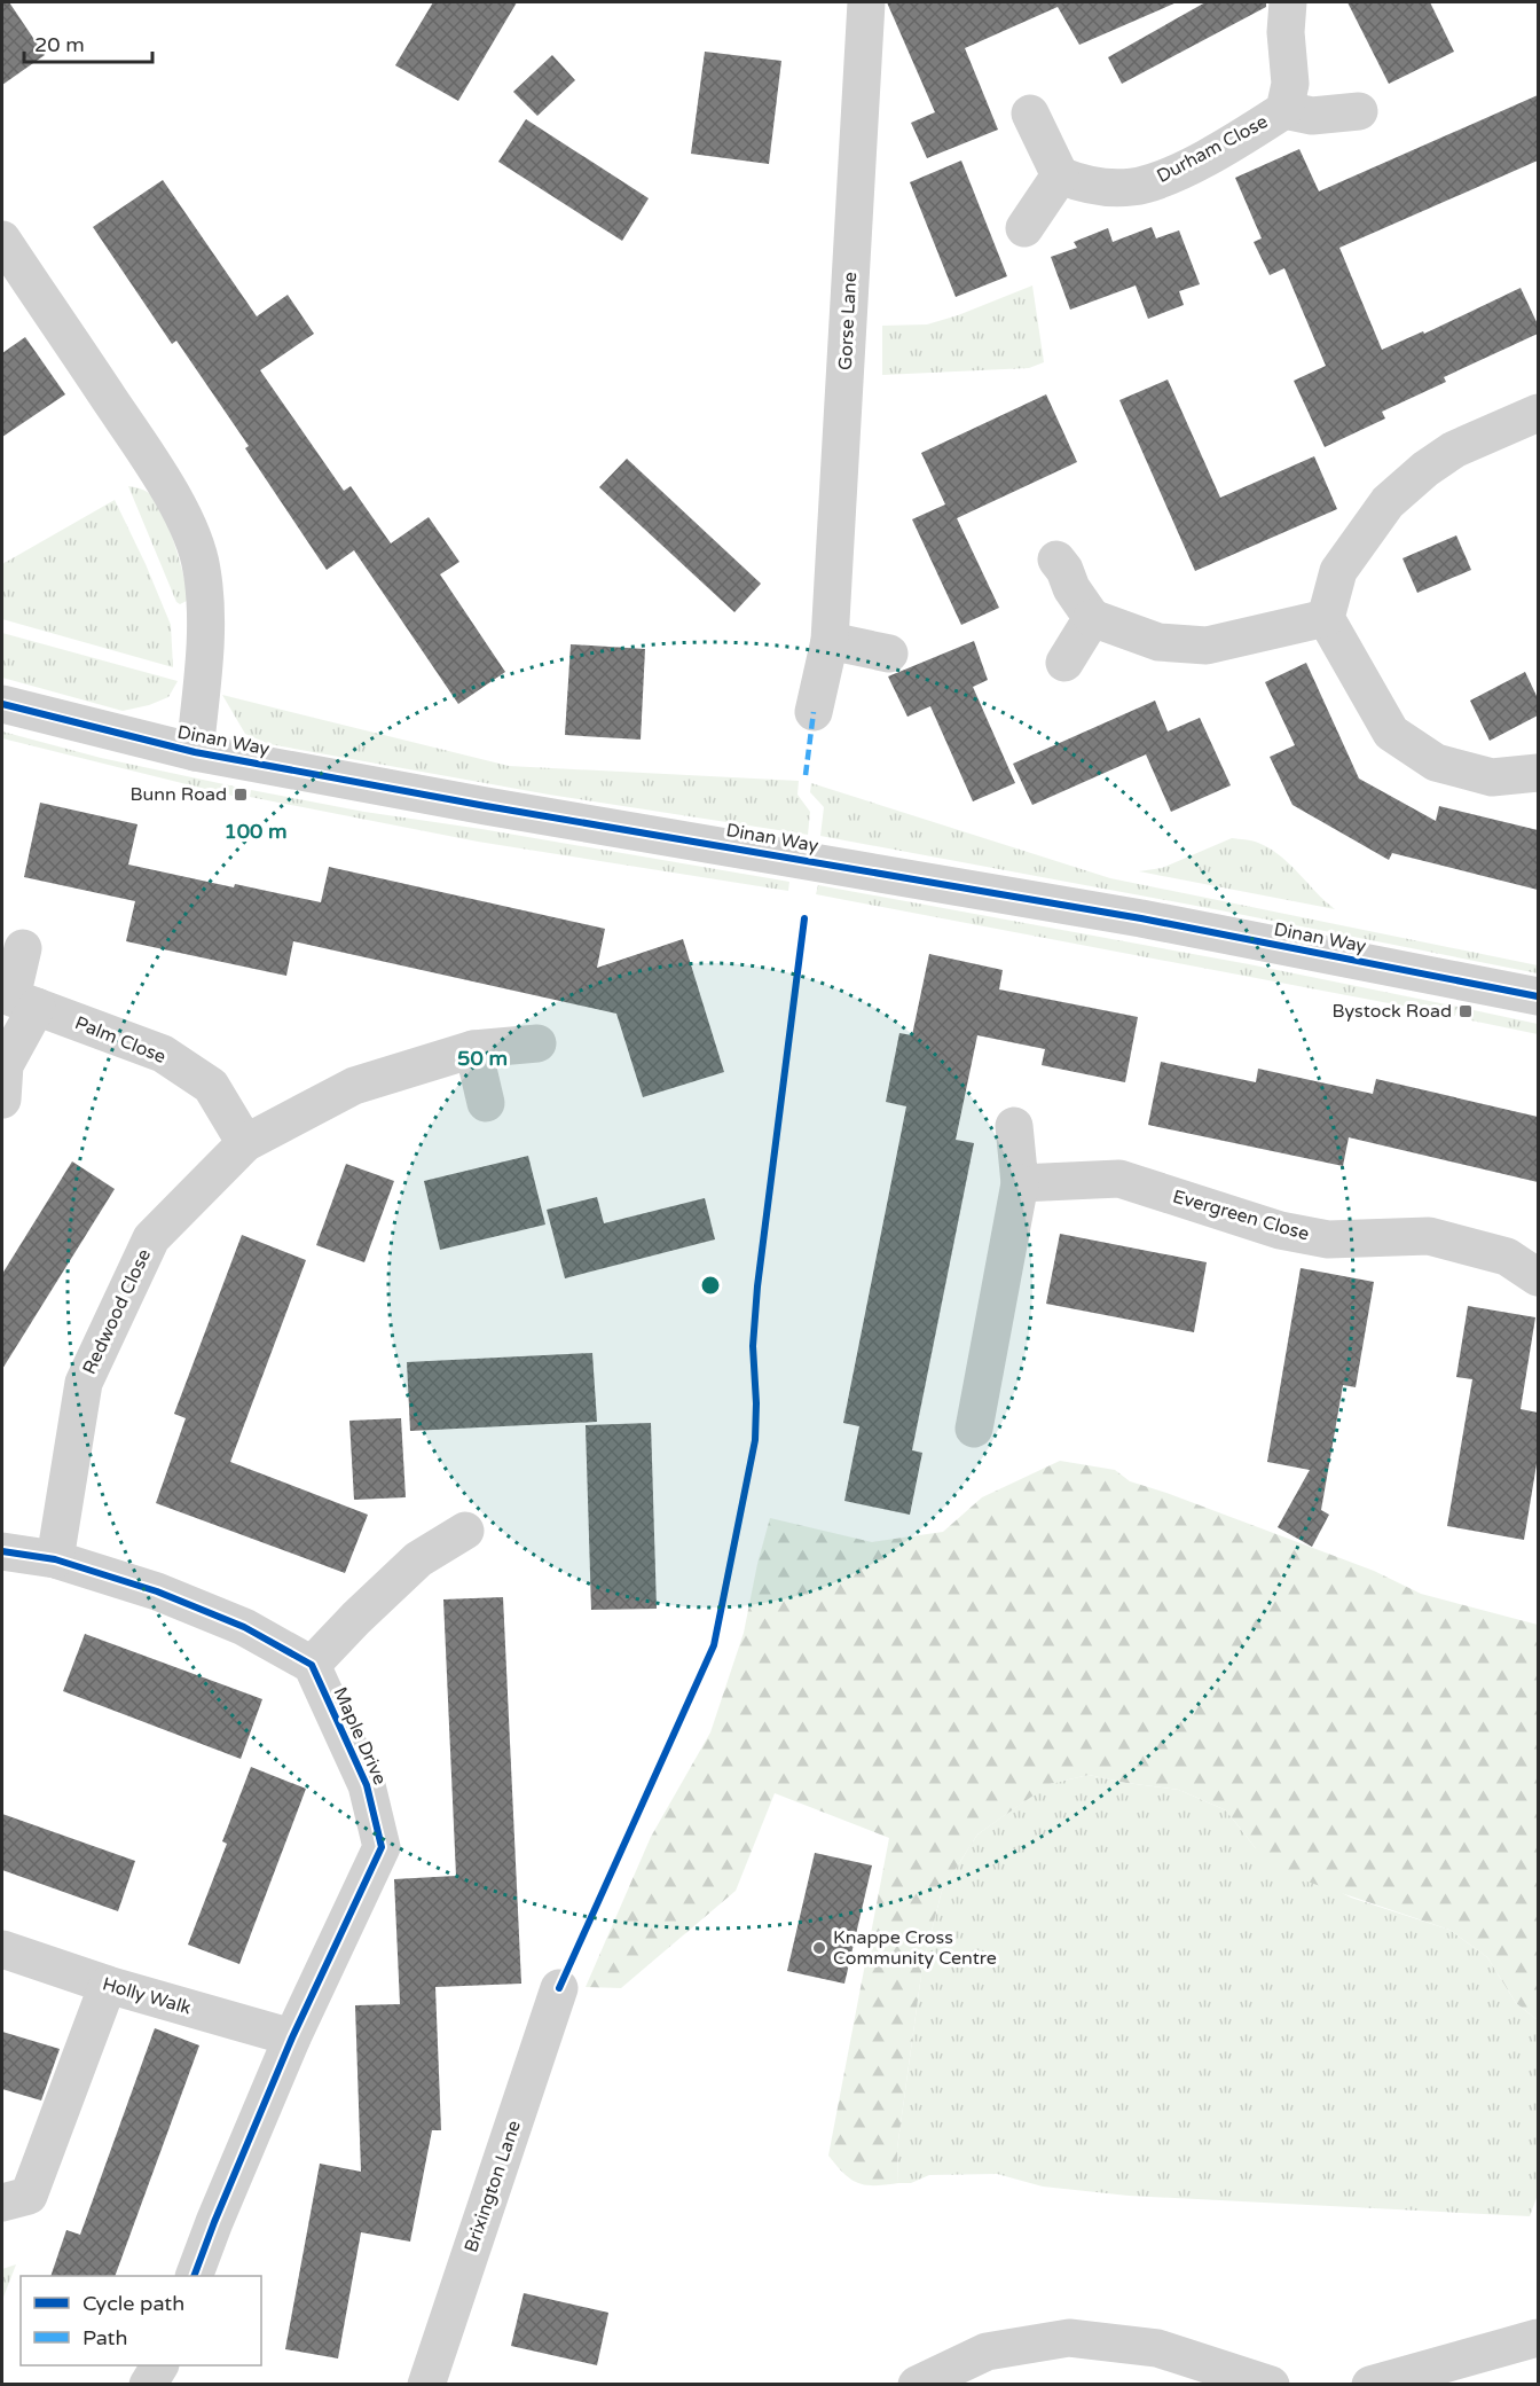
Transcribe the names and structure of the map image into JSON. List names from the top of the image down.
{
  "streets": {
    "street": [
      "Durham Close",
      "Gorse Lane",
      "Dinan Way",
      "Palm Close",
      "Evergreen Close",
      "Redwood Close",
      "Maple Drive",
      "Holly Walk",
      "Brixington Lane"
    ]
  },
  "crossings": [
    ["Palm Close", "Redwood Close"],
    ["Maple Drive", "Holly Walk"]
  ],
  "places": {
    "transit": ["Bunn Road", "Bystock Road"],
    "other": ["Knappe Cross Community Centre"]
  },
  "legend": ["Cycle path", "Path"],
  "scale_bar": "20 m",
  "rings": ["100 m", "50 m"]
}
